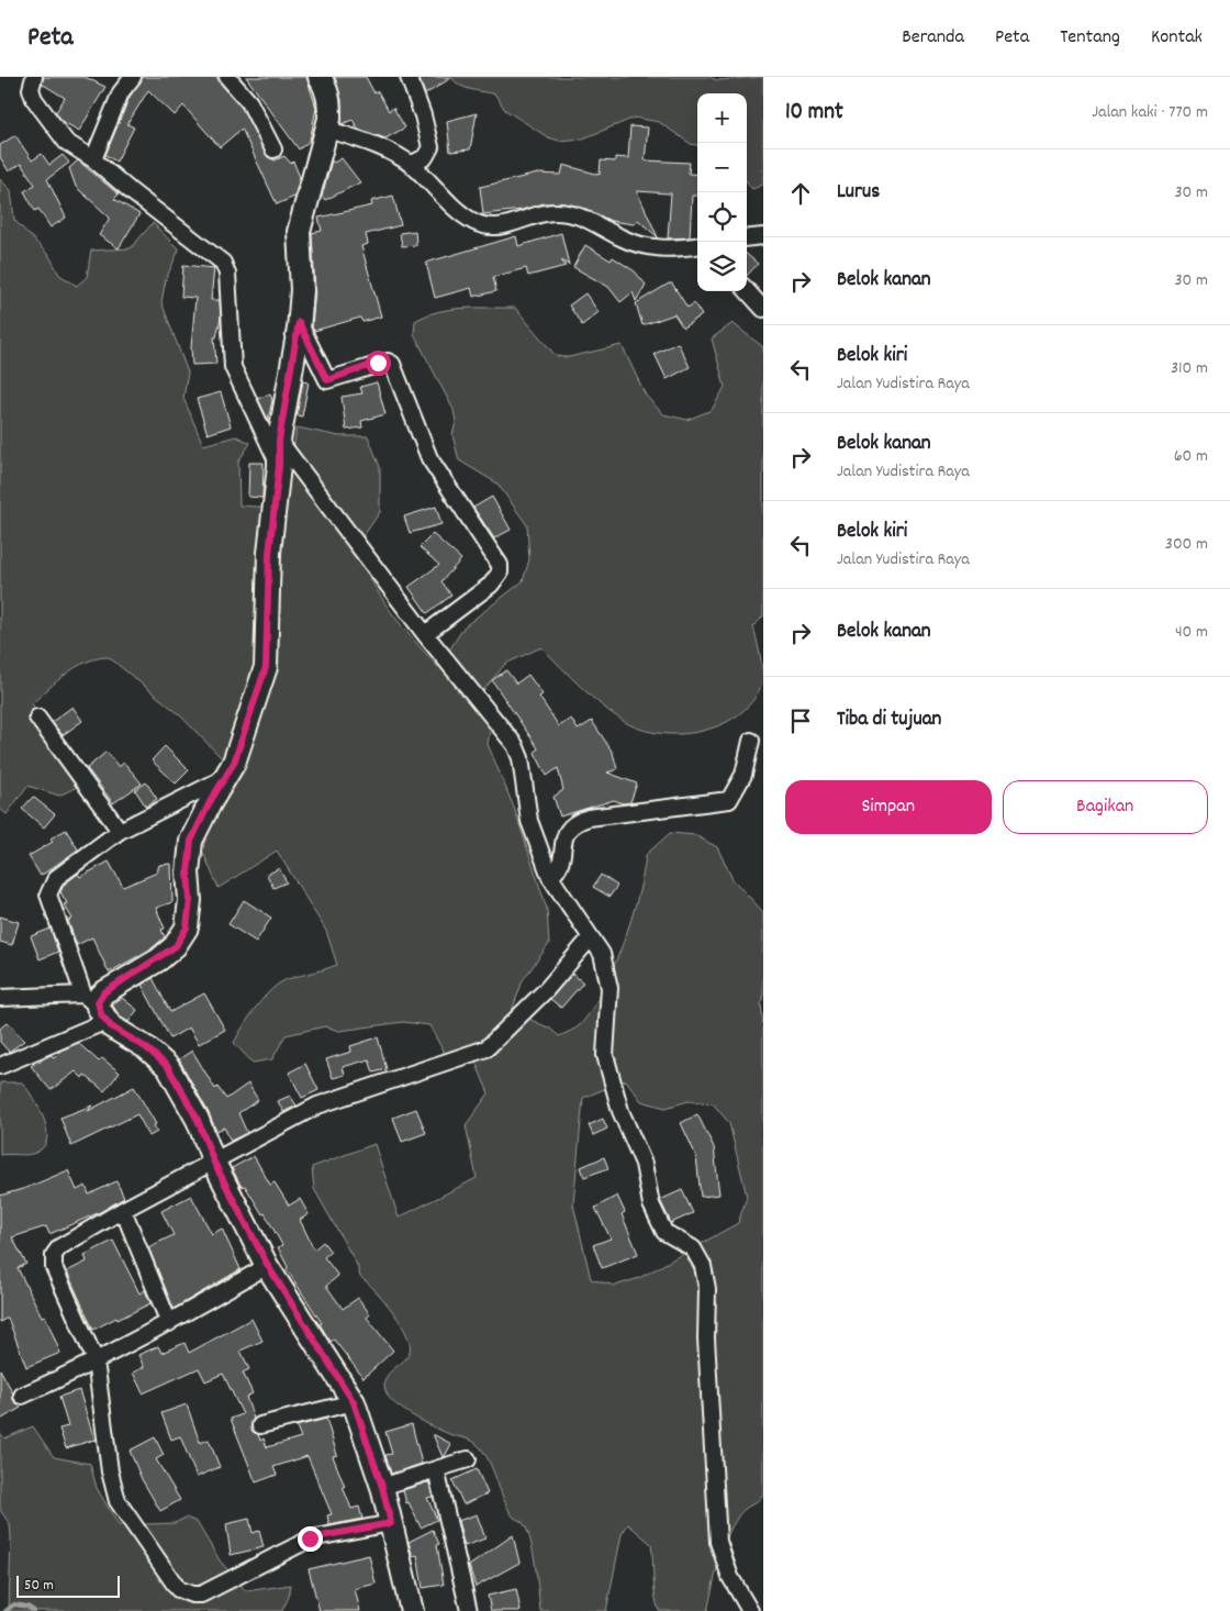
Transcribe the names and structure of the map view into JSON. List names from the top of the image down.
{
  "scale_bar": "50 m",
  "page": {
    "header": "Peta",
    "nav": [
      "Beranda",
      "Peta",
      "Tentang",
      "Kontak"
    ],
    "heading": ["10 mnt", "Jalan kaki · 770 m"],
    "map_buttons": ["+", "−"],
    "list": [
      ["Lurus", "30 m"],
      ["Belok kanan", "30 m"],
      ["Belok kiri", "Jalan Yudistira Raya", "310 m"],
      ["Belok kanan", "Jalan Yudistira Raya", "60 m"],
      ["Belok kiri", "Jalan Yudistira Raya", "300 m"],
      ["Belok kanan", "40 m"],
      "Tiba di tujuan"
    ],
    "buttons": ["Simpan", "Bagikan"],
    "scale": "50 m"
  }
}
